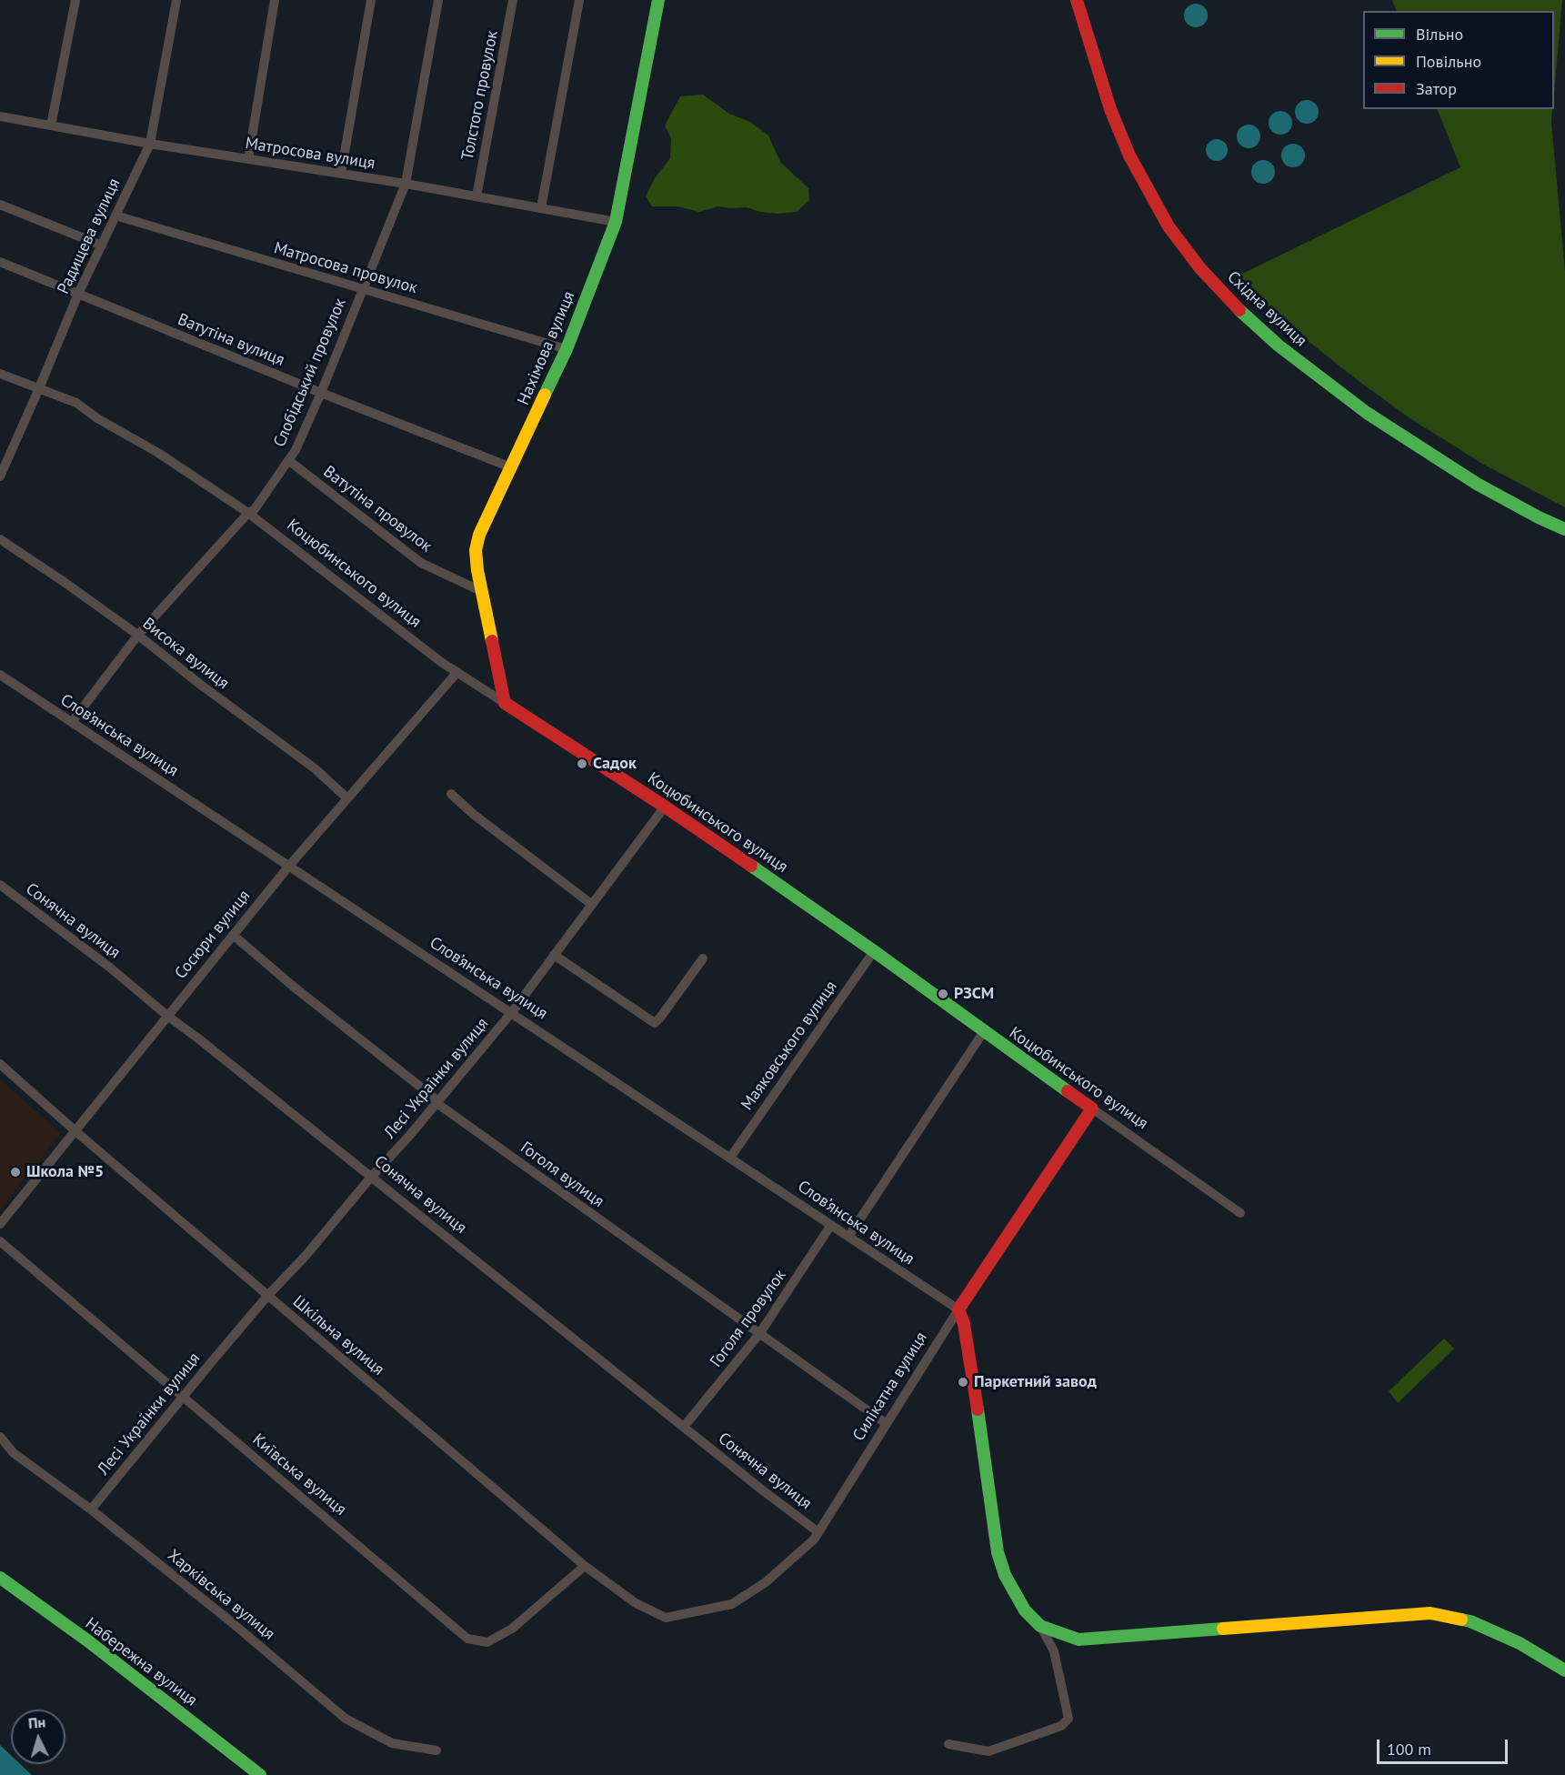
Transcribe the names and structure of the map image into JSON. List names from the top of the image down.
{
  "streets": {
    "street": [
      "Толстого провулок",
      "Матросова вулиця",
      "Радищева вулиця",
      "Матросова провулок",
      "Східна вулиця",
      "Ватутіна вулиця",
      "Нахімова вулиця",
      "Слобідський провулок",
      "Ватутіна провулок",
      "Коцюбинського вулиця",
      "Висока вулиця",
      "Слов’янська вулиця",
      "Сонячна вулиця",
      "Сосюри вулиця",
      "Маяковського вулиця",
      "Лесі Українки вулиця",
      "Гоголя вулиця",
      "Гоголя провулок",
      "Шкільна вулиця",
      "Силікатна вулиця",
      "Київська вулиця",
      "Харківська вулиця",
      "Набережна вулиця"
    ]
  },
  "crossings": [
    ["Толстого провулок", "Матросова вулиця"],
    ["Матросова вулиця", "Радищева вулиця"],
    ["Матросова вулиця", "Нахімова вулиця"],
    ["Матросова вулиця", "Слобідський провулок"],
    ["Радищева вулиця", "Матросова провулок"],
    ["Радищева вулиця", "Ватутіна вулиця"],
    ["Радищева вулиця", "Коцюбинського вулиця"],
    ["Матросова провулок", "Нахімова вулиця"],
    ["Матросова провулок", "Слобідський провулок"],
    ["Ватутіна вулиця", "Нахімова вулиця"],
    ["Ватутіна вулиця", "Слобідський провулок"],
    ["Нахімова вулиця", "Ватутіна провулок"],
    ["Нахімова вулиця", "Коцюбинського вулиця"],
    ["Слобідський провулок", "Ватутіна провулок"],
    ["Слобідський провулок", "Коцюбинського вулиця"],
    ["Слобідський провулок", "Висока вулиця"],
    ["Слобідський провулок", "Слов’янська вулиця"],
    ["Коцюбинського вулиця", "Сосюри вулиця"],
    ["Коцюбинського вулиця", "Маяковського вулиця"],
    ["Коцюбинського вулиця", "Лесі Українки вулиця"],
    ["Коцюбинського вулиця", "Силікатна вулиця"],
    ["Висока вулиця", "Сосюри вулиця"],
    ["Слов’янська вулиця", "Сосюри вулиця"],
    ["Слов’янська вулиця", "Маяковського вулиця"],
    ["Слов’янська вулиця", "Лесі Українки вулиця"],
    ["Слов’янська вулиця", "Гоголя провулок"],
    ["Слов’янська вулиця", "Силікатна вулиця"],
    ["Сонячна вулиця", "Сосюри вулиця"],
    ["Сонячна вулиця", "Лесі Українки вулиця"],
    ["Сонячна вулиця", "Гоголя провулок"],
    ["Сонячна вулиця", "Силікатна вулиця"],
    ["Сосюри вулиця", "Гоголя вулиця"],
    ["Сосюри вулиця", "Шкільна вулиця"],
    ["Лесі Українки вулиця", "Гоголя вулиця"],
    ["Лесі Українки вулиця", "Шкільна вулиця"],
    ["Лесі Українки вулиця", "Київська вулиця"],
    ["Лесі Українки вулиця", "Харківська вулиця"],
    ["Гоголя вулиця", "Гоголя провулок"],
    ["Гоголя вулиця", "Силікатна вулиця"],
    ["Шкільна вулиця", "Силікатна вулиця"],
    ["Шкільна вулиця", "Київська вулиця"]
  ],
  "places": [
    "Садок",
    "РЗСМ",
    "Школа №5",
    "Паркетний завод"
  ],
  "legend": ["Вільно", "Повільно", "Затор"],
  "scale_bar": "100 m",
  "north": "top"
}
